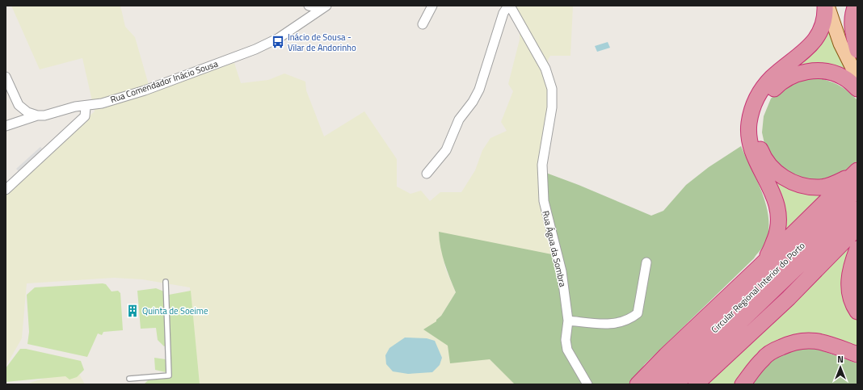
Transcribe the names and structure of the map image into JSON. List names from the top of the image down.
{
  "streets": {
    "highway": ["Circular Regional Interior do Porto"],
    "street": ["Rua Comendador Inácio Sousa", "Rua Água da Sombra"]
  },
  "places": {
    "bus stop": ["Inácio de Sousa - Vilar de Andorinho"],
    "building": ["Quinta de Soeime"]
  },
  "north": "top"
}
